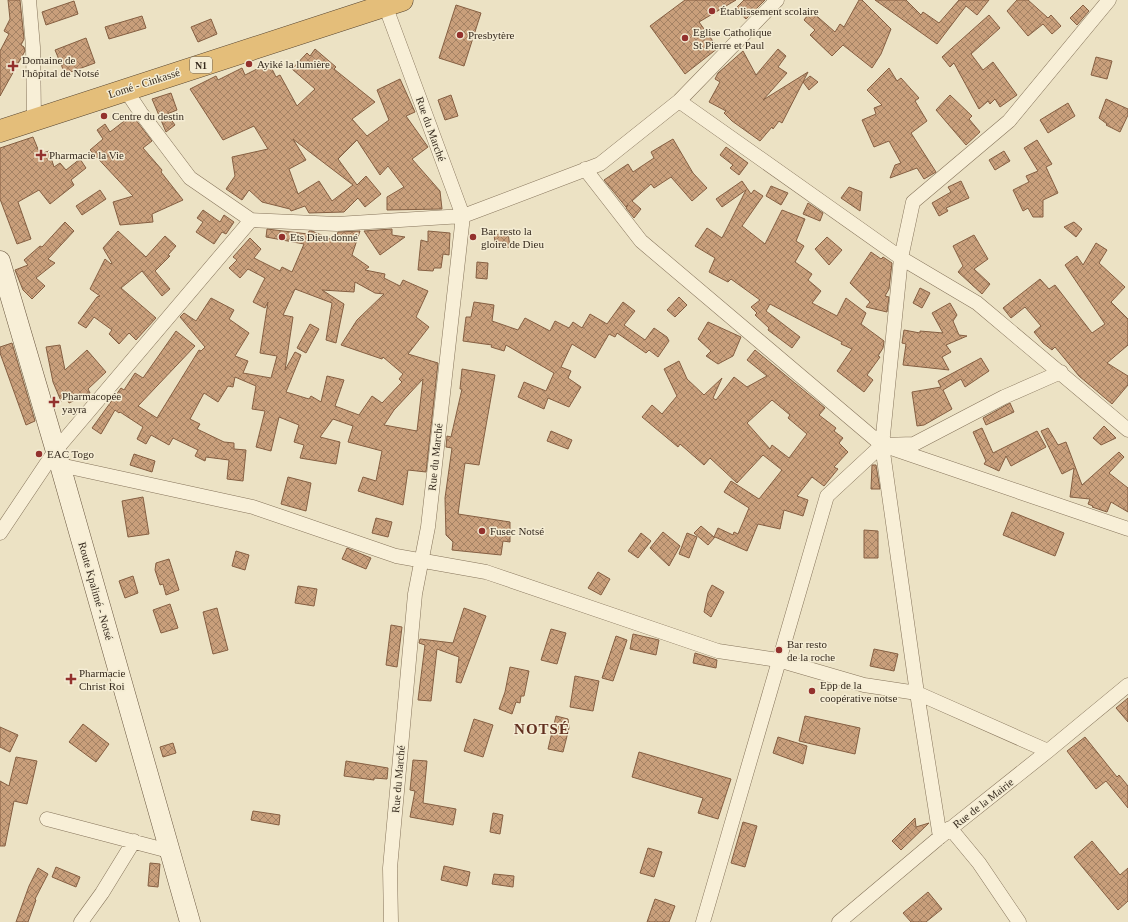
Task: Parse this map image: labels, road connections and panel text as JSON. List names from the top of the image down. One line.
{"streets":{"highway":["N1","Lomé - Cinkassé"],"main road":["Route Kpalimé - Notsé"],"street":["Rue du Marché","Rue de la Mairie"]},"crossings":[["Lomé - Cinkassé","Rue du Marché"]],"districts":["NOTSÉ"],"places":{"other":["Établissement scolaire","Presbytère","Eglise Catholique St Pierre et Paul","Ayiké la lumière","Centre du destin","Ets Dieu donné","Bar resto la gloire de Dieu","EAC Togo","Fusec Notsé","Bar resto de la roche","Epp de la coopérative notse"],"health":["Domaine de l'hôpital de Notsé","Pharmacie la Vie","Pharmacopée yayra","Pharmacie Christ Roi"]}}
